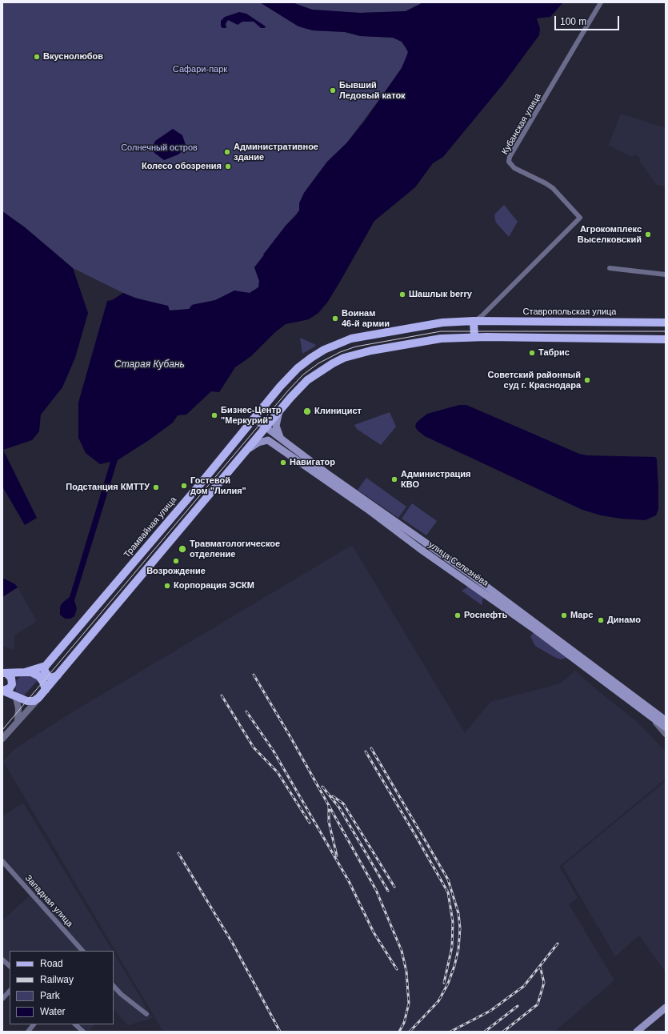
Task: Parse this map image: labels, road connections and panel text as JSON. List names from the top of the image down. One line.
{"streets":{"main road":["Ставропольская улица","Трамвайная улица","улица Селезнёва"],"street":["Кубанская улица","Западная улица"]},"crossings":[["Кубанская улица","Ставропольская улица"],["Ставропольская улица","Трамвайная улица"],["Трамвайная улица","улица Селезнёва"]],"water":["Старая Кубань"],"parks":["Сафари-парк","Солнечный остров"],"places":["Вкуснолюбов","Бывший Ледовый каток","Административное здание","Колесо обозрения","Агрокомплекс Выселковский","Шашлык berry","Воинам 46-й армии","Табрис","Советский районный суд г. Краснодара","Клиницист","Бизнес-Центр \"Меркурий\"","Навигатор","Администрация КВО","Гостевой дом \"Лилия\"","Подстанция КМТТУ","Травматологическое отделение","Возрождение","Корпорация ЭСКМ","Роснефть","Марс","Динамо"],"legend":["Road","Railway","Park","Water"],"scale_bar":"100 m"}
